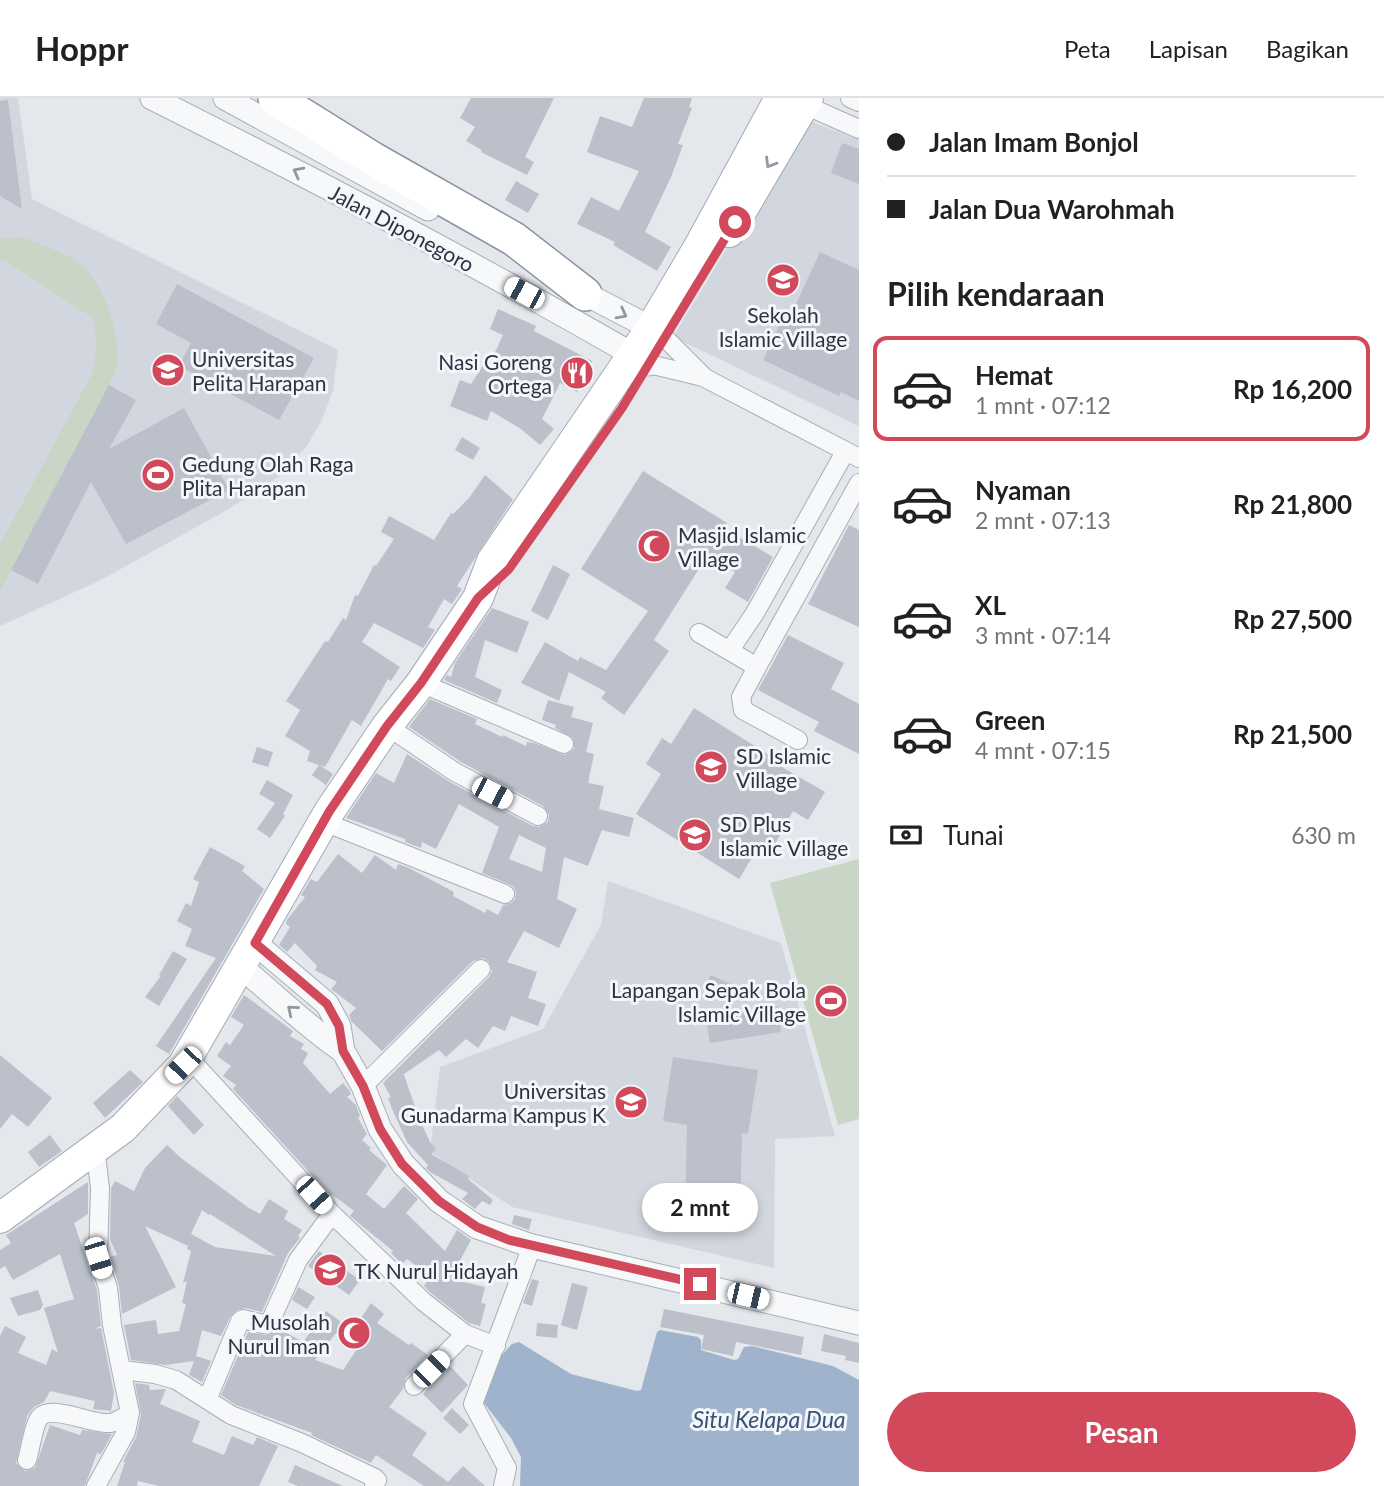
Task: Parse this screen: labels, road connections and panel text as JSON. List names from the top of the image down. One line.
{"streets":{"street":["Jalan Diponegoro"]},"water":["Situ Kelapa Dua"],"places":{"school or university":["Sekolah Islamic Village","Universitas Pelita Harapan","SD Islamic Village","SD Plus Islamic Village","Universitas Gunadarma Kampus K","TK Nurul Hidayah"],"restaurant":["Nasi Goreng Ortega"],"sports":["Gedung Olah Raga Plita Harapan","Lapangan Sepak Bola Islamic Village"],"mosque":["Masjid Islamic Village","Musolah Nurul Iman"]},"page":{"header":"Hoppr","nav":["Peta","Lapisan","Bagikan"],"banner":["Jalan Imam Bonjol","Jalan Dua Warohmah"],"heading":"Pilih kendaraan","list":[{"name":"Hemat","note":"1 mnt · 07:12","value":"Rp 16,200"},{"name":"Nyaman","note":"2 mnt · 07:13","value":"Rp 21,800"},{"name":"XL","note":"3 mnt · 07:14","value":"Rp 27,500"},{"name":"Green","note":"4 mnt · 07:15","value":"Rp 21,500"}],"pay":["Tunai","630 m"],"bubble":"2 mnt","buttons":"Pesan"}}
